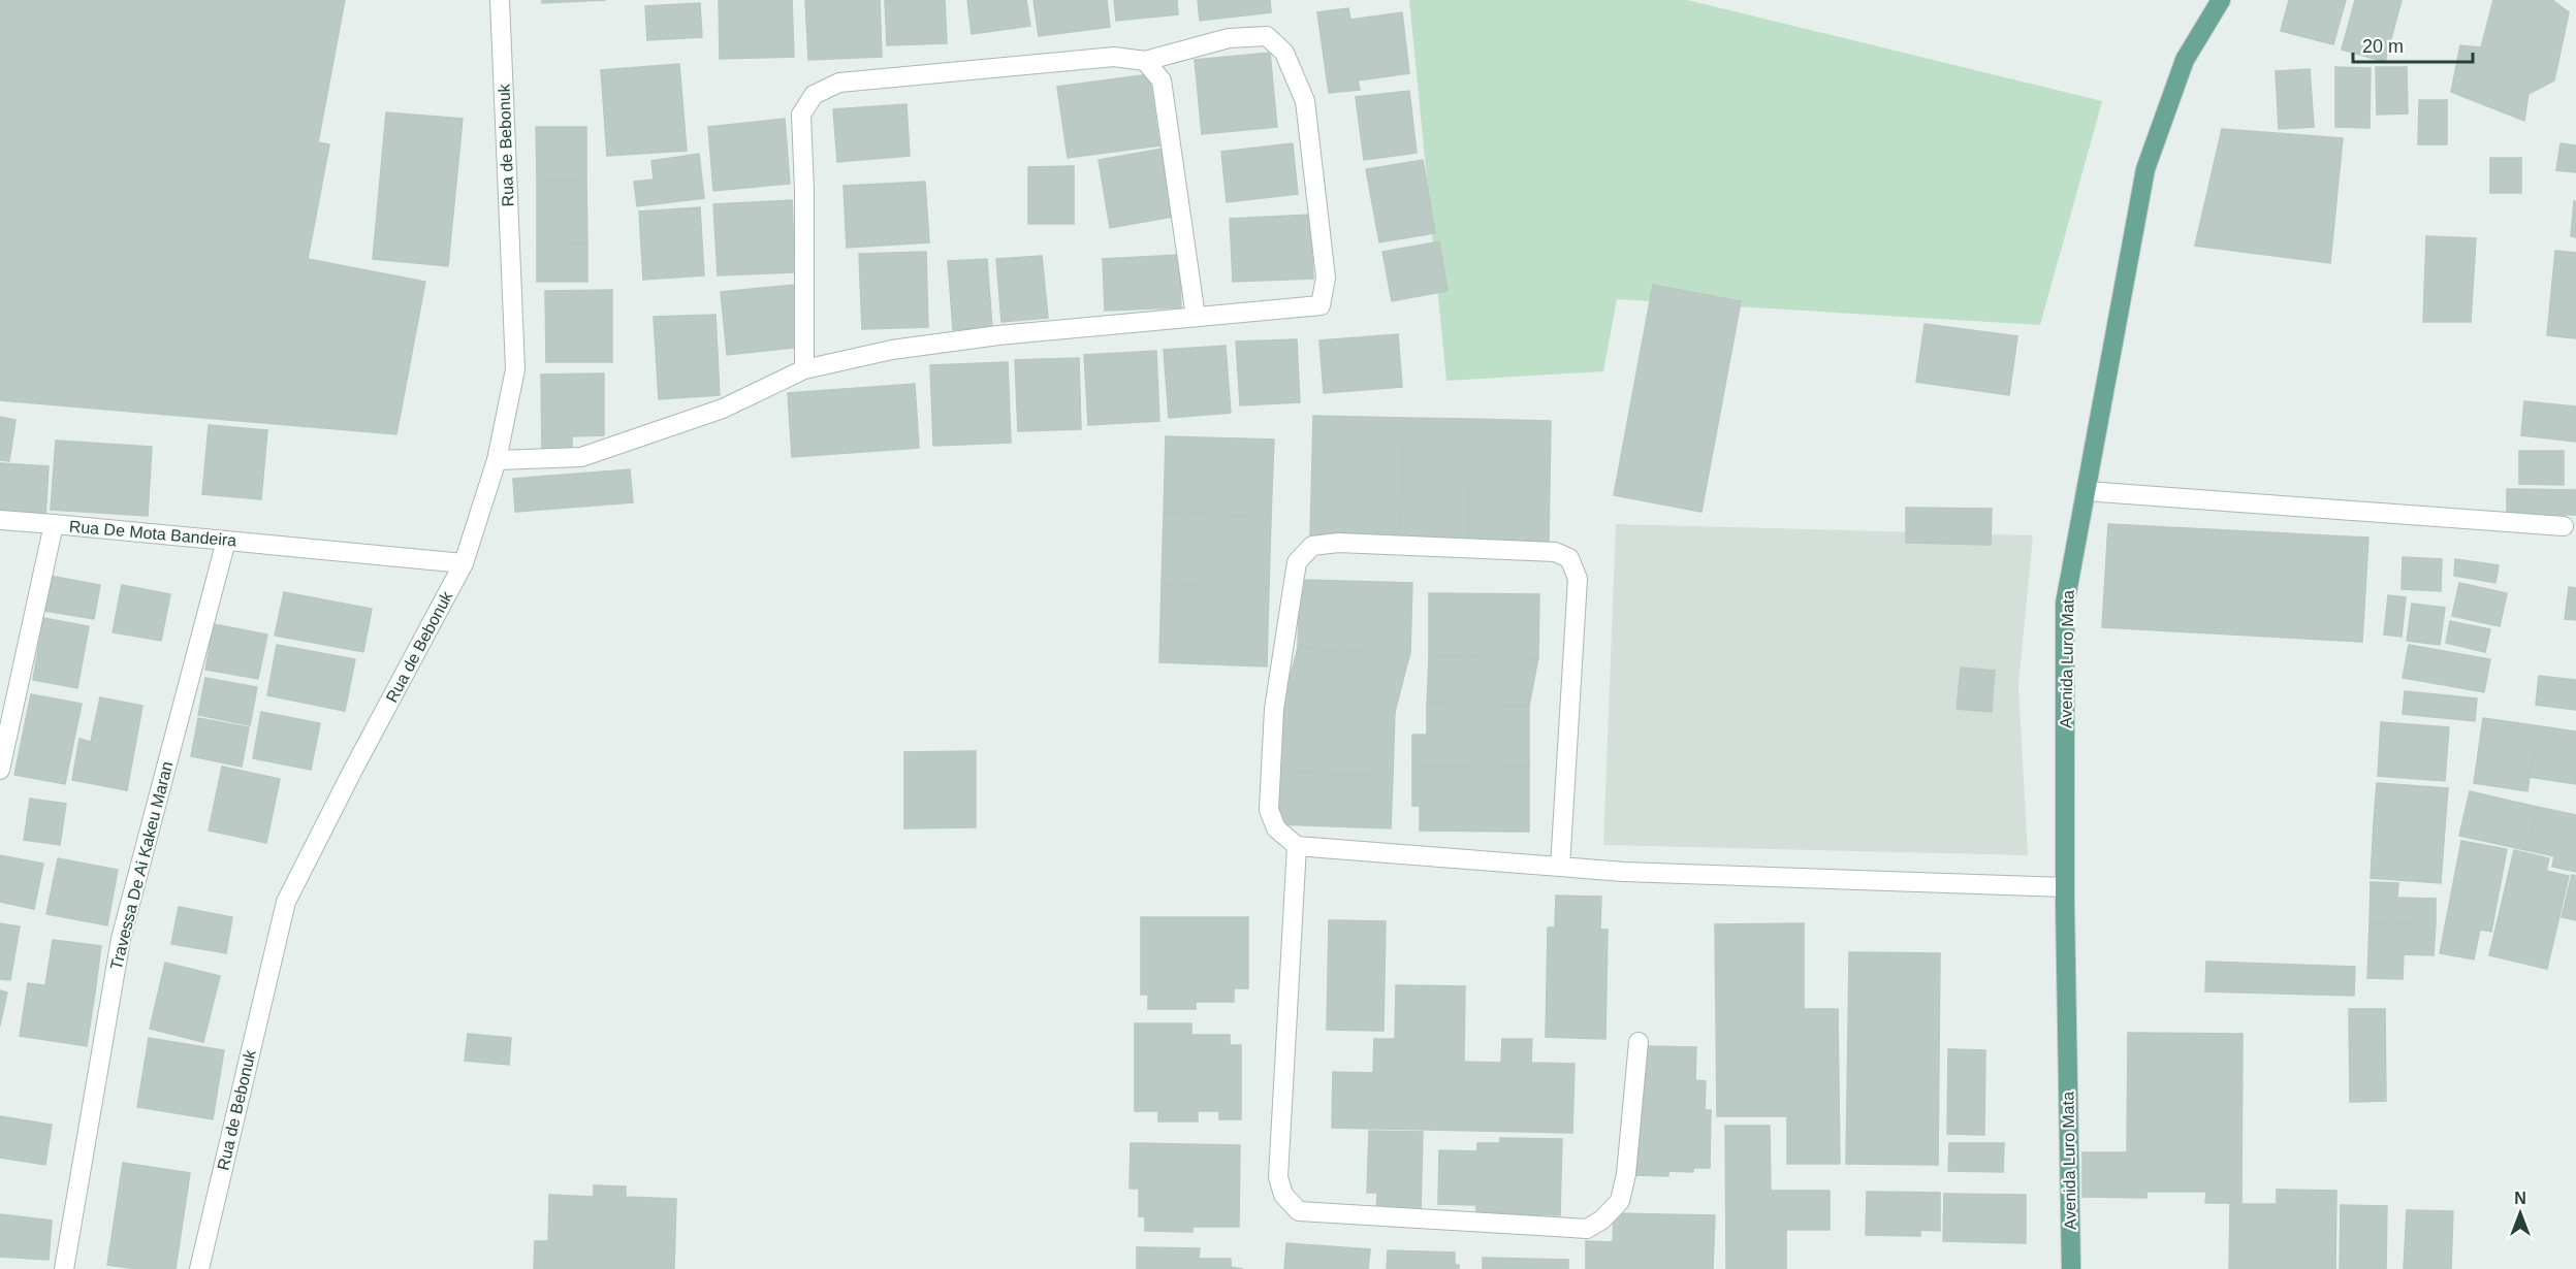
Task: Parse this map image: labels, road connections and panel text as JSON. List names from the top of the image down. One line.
{"streets":{"main road":["Avenida Luro Mata"],"street":["Rua de Bebonuk","Rua De Mota Bandeira","Travessa De Ai Kakeu Maran"]},"crossings":[["Rua de Bebonuk","Rua De Mota Bandeira"],["Rua De Mota Bandeira","Travessa De Ai Kakeu Maran"]],"scale_bar":"20 m","north":"top"}
